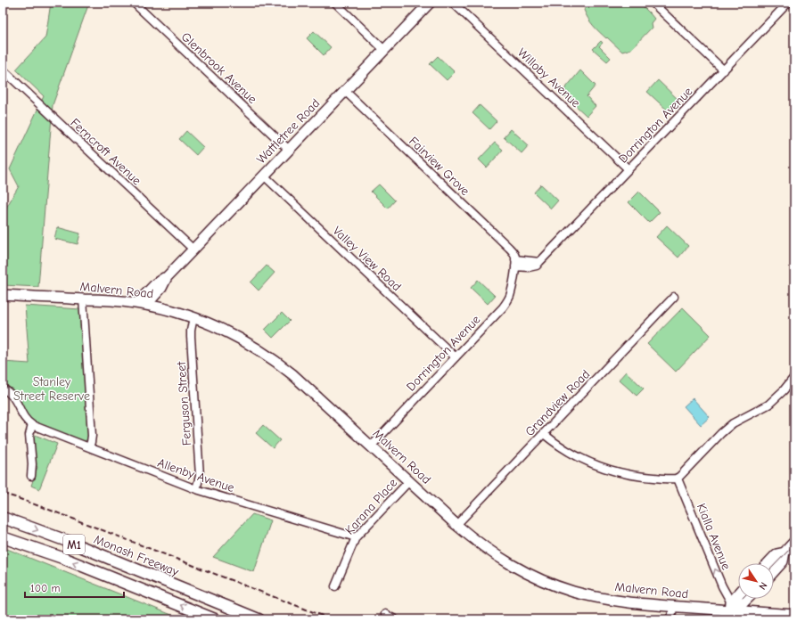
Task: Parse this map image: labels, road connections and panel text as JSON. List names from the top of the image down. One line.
{"streets":{"highway":["M1","Monash Freeway"],"main road":["Wattletree Road","Malvern Road"],"street":["Glenbrook Avenue","Willoby Avenue","Dorrington Avenue","Ferncroft Avenue","Fairview Grove","Valley View Road","Grandview Road","Ferguson Street","Allenby Avenue","Karana Place","Kialla Avenue"]},"crossings":[["Glenbrook Avenue","Wattletree Road"],["Willoby Avenue","Dorrington Avenue"],["Dorrington Avenue","Fairview Grove"],["Dorrington Avenue","Valley View Road"],["Dorrington Avenue","Malvern Road"],["Wattletree Road","Ferncroft Avenue"],["Wattletree Road","Fairview Grove"],["Wattletree Road","Valley View Road"],["Wattletree Road","Malvern Road"],["Malvern Road","Grandview Road"],["Malvern Road","Ferguson Street"],["Malvern Road","Karana Place"],["Malvern Road","Kialla Avenue"],["Ferguson Street","Allenby Avenue"],["Allenby Avenue","Karana Place"]],"one_way":["Kialla Avenue"],"parks":["Stanley Street Reserve"],"scale_bar":"100 m","north":"bottom right"}
